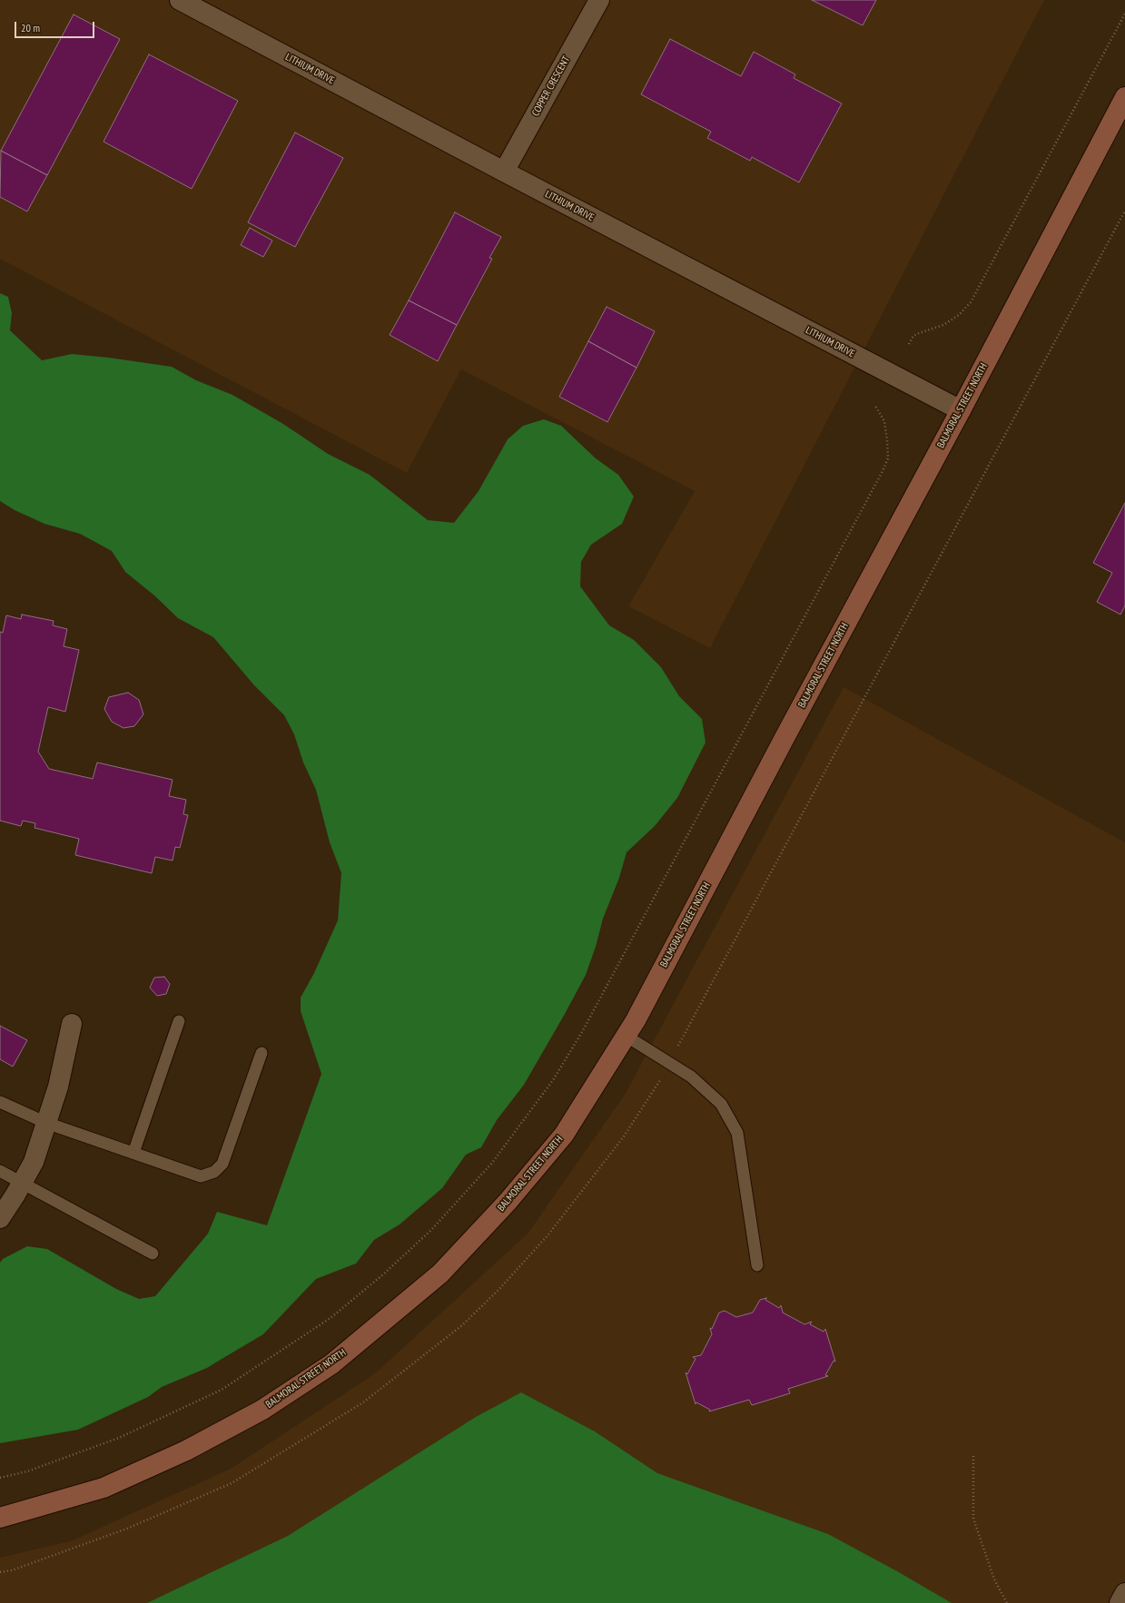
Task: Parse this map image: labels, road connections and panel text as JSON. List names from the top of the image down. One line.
{"streets":{"main road":["BALMORAL STREET NORTH"],"street":["LITHIUM DRIVE","COPPER CRESCENT"]},"crossings":[["LITHIUM DRIVE","COPPER CRESCENT"],["LITHIUM DRIVE","BALMORAL STREET NORTH"]],"scale_bar":"20 m"}
